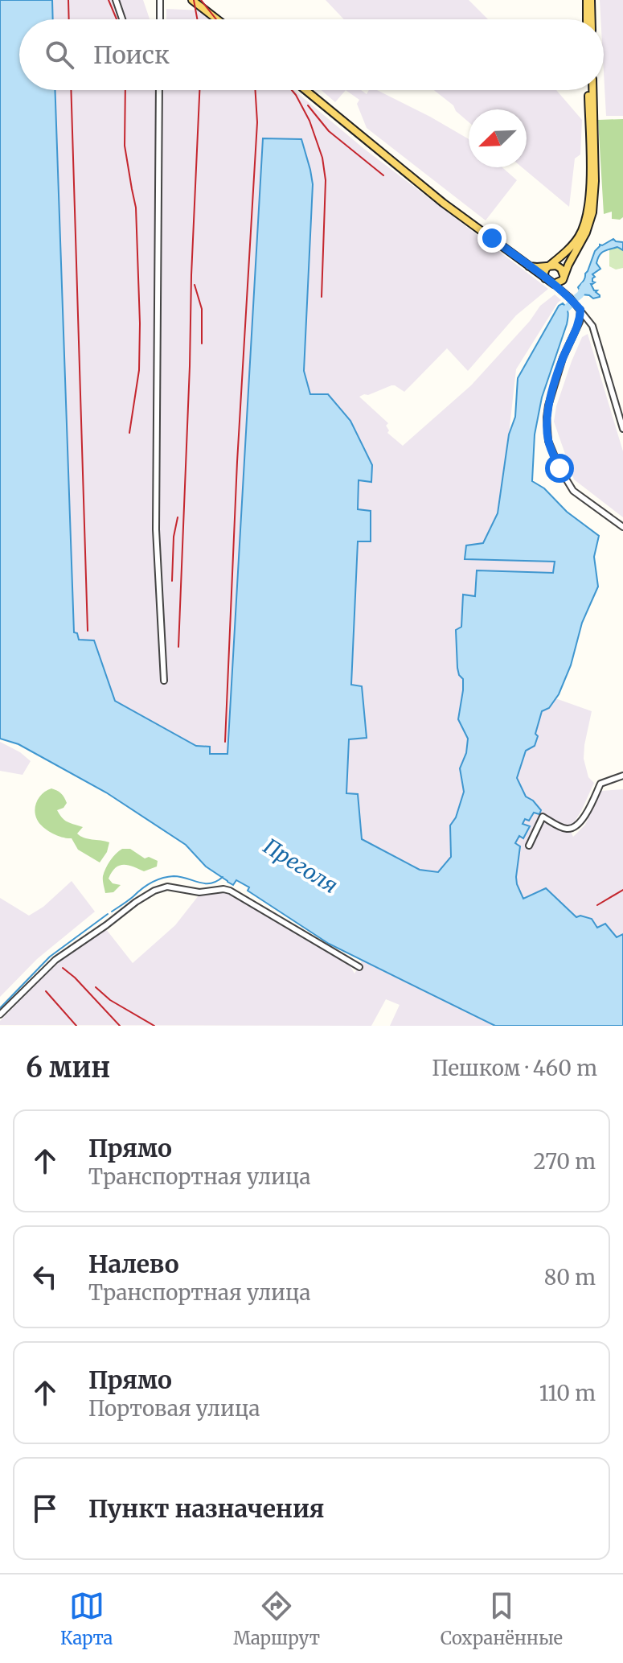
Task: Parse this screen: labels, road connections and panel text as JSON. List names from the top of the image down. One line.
{"water":["Преголя"],"north":"bottom left","page":{"search":"Поиск","heading":["6 мин","Пешком · 460 m"],"list":[["Прямо","Транспортная улица","270 m"],["Налево","Транспортная улица","80 m"],["Прямо","Портовая улица","110 m"],"Пункт назначения"],"nav":["Карта","Маршрут","Сохранённые"]}}
